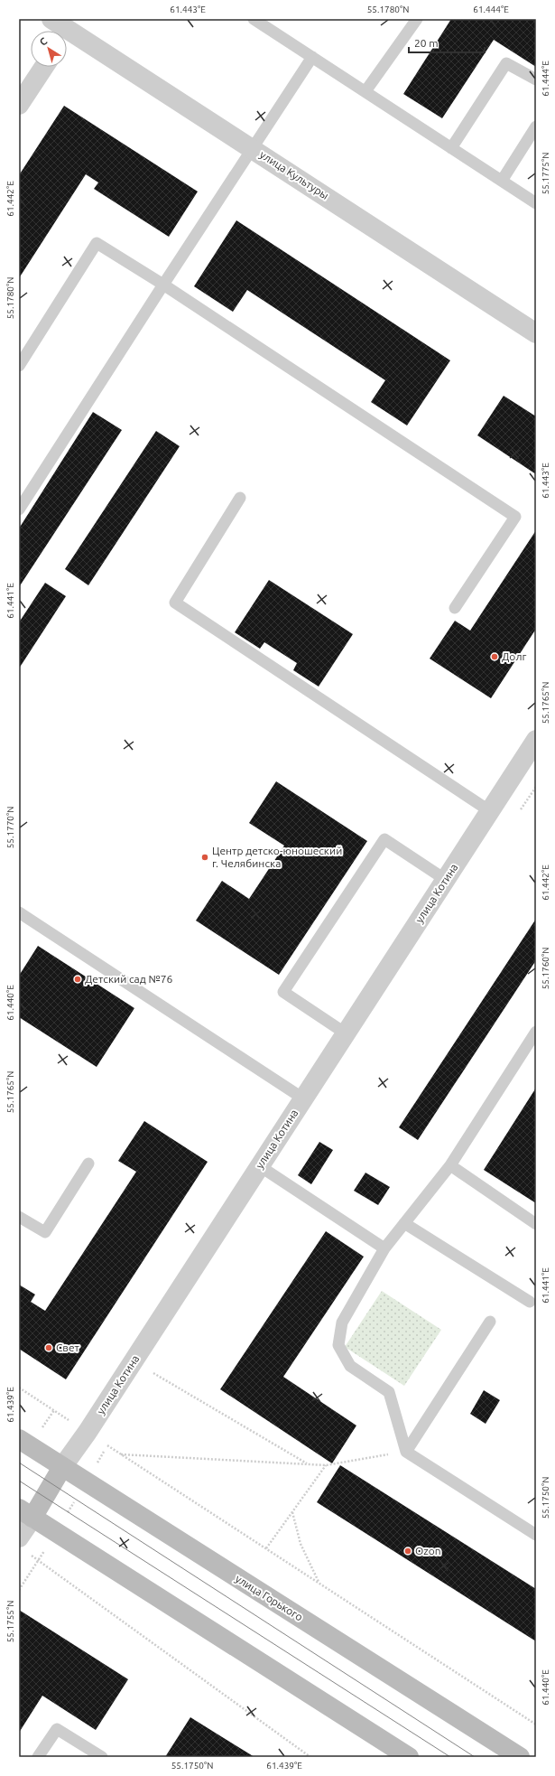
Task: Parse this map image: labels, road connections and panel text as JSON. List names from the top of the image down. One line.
{"streets":{"main road":["улица Котина","улица Горького"],"street":["улица Культуры"]},"crossings":[["улица Котина","улица Горького"]],"places":["Долг","Центр детско-юношеский г. Челябинска","Детский сад №76","Свет","Ozon"],"scale_bar":"20 m","north":"top left","coordinates":["61.443°E","55.1780°N","61.444°E","55.1775°N","61.442°E","61.441°E","55.1765°N","55.1770°N","55.1760°N","61.440°E","61.439°E","55.1750°N","55.1755°N"]}
